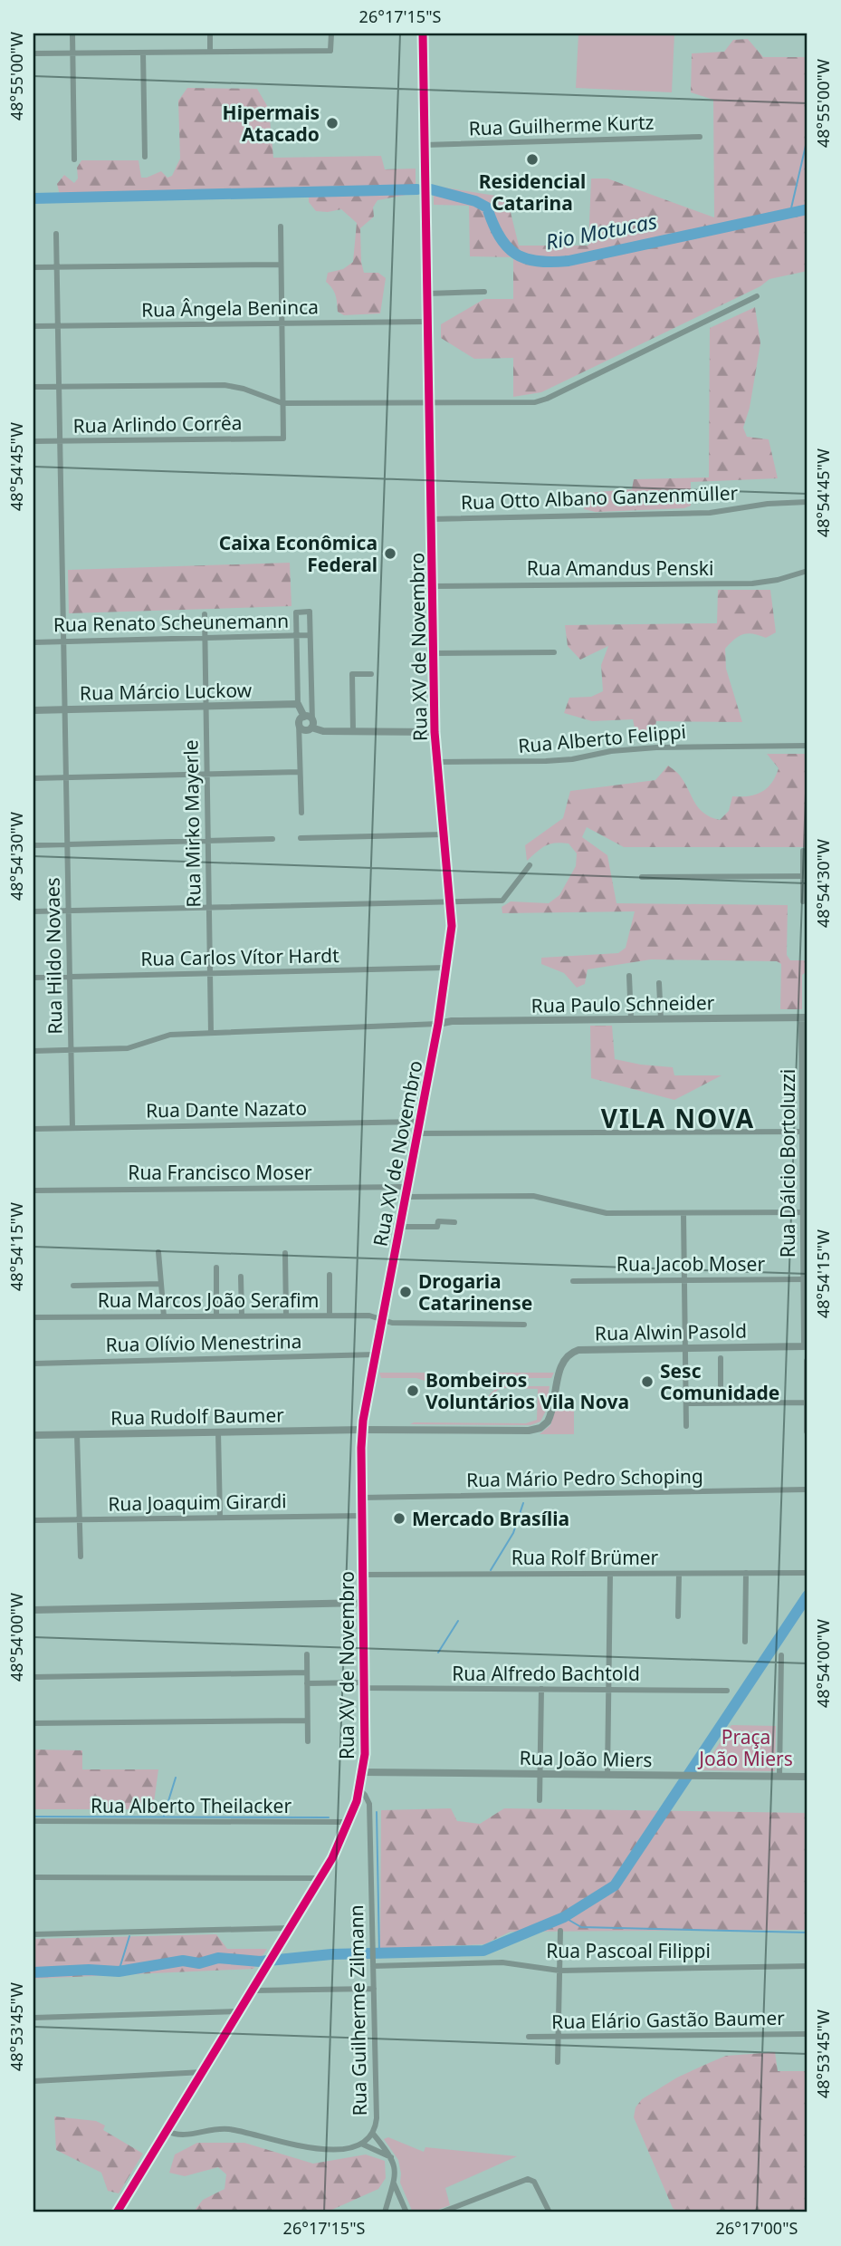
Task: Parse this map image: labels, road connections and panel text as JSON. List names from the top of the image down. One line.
{"streets":{"main road":["Rua XV de Novembro"],"street":["Rua Guilherme Kurtz","Rua Ângela Beninca","Rua Arlindo Corrêa","Rua Otto Albano Ganzenmüller","Rua Amandus Penski","Rua Renato Scheunemann","Rua Márcio Luckow","Rua Alberto Felippi","Rua Mirko Mayerle","Rua Hildo Novaes","Rua Carlos Vítor Hardt","Rua Paulo Schneider","Rua Dante Nazato","Rua Dálcio Bortoluzzi","Rua Francisco Moser","Rua Jacob Moser","Rua Marcos João Serafim","Rua Alwin Pasold","Rua Olívio Menestrina","Rua Rudolf Baumer","Rua Mário Pedro Schoping","Rua Joaquim Girardi","Rua Rolf Brümer","Rua Alfredo Bachtold","Rua João Miers","Rua Alberto Theilacker","Rua Pascoal Filippi","Rua Guilherme Zilmann","Rua Elário Gastão Baumer"]},"crossings":[["Rua Guilherme Kurtz","Rua XV de Novembro"],["Rua Ângela Beninca","Rua XV de Novembro"],["Rua Ângela Beninca","Rua Hildo Novaes"],["Rua Arlindo Corrêa","Rua Hildo Novaes"],["Rua Otto Albano Ganzenmüller","Rua XV de Novembro"],["Rua Amandus Penski","Rua XV de Novembro"],["Rua Renato Scheunemann","Rua Mirko Mayerle"],["Rua Renato Scheunemann","Rua Hildo Novaes"],["Rua XV de Novembro","Rua Alberto Felippi"],["Rua XV de Novembro","Rua Carlos Vítor Hardt"],["Rua XV de Novembro","Rua Paulo Schneider"],["Rua XV de Novembro","Rua Dante Nazato"],["Rua XV de Novembro","Rua Francisco Moser"],["Rua XV de Novembro","Rua Marcos João Serafim"],["Rua XV de Novembro","Rua Olívio Menestrina"],["Rua XV de Novembro","Rua Rudolf Baumer"],["Rua XV de Novembro","Rua Mário Pedro Schoping"],["Rua XV de Novembro","Rua Joaquim Girardi"],["Rua XV de Novembro","Rua Rolf Brümer"],["Rua XV de Novembro","Rua Alfredo Bachtold"],["Rua XV de Novembro","Rua João Miers"],["Rua XV de Novembro","Rua Alberto Theilacker"],["Rua XV de Novembro","Rua Guilherme Zilmann"],["Rua Márcio Luckow","Rua Mirko Mayerle"],["Rua Márcio Luckow","Rua Hildo Novaes"],["Rua Mirko Mayerle","Rua Carlos Vítor Hardt"],["Rua Hildo Novaes","Rua Carlos Vítor Hardt"],["Rua Hildo Novaes","Rua Dante Nazato"],["Rua Paulo Schneider","Rua Dálcio Bortoluzzi"],["Rua Dálcio Bortoluzzi","Rua Francisco Moser"],["Rua Dálcio Bortoluzzi","Rua Jacob Moser"],["Rua Dálcio Bortoluzzi","Rua Alwin Pasold"],["Rua Alwin Pasold","Rua Rudolf Baumer"],["Rua Pascoal Filippi","Rua Guilherme Zilmann"]],"districts":["VILA NOVA"],"water":["Rio Motucas"],"parks":["Praça João Miers"],"places":["Hipermais Atacado","Residencial Catarina","Caixa Econômica Federal","Drogaria Catarinense","Sesc Comunidade","Bombeiros Voluntários Vila Nova","Mercado Brasília"],"coordinates":["26°17'15\"S","48°55'00\"W","48°54'45\"W","48°54'30\"W","48°54'15\"W","48°54'00\"W","48°53'45\"W","26°17'00\"S"]}
